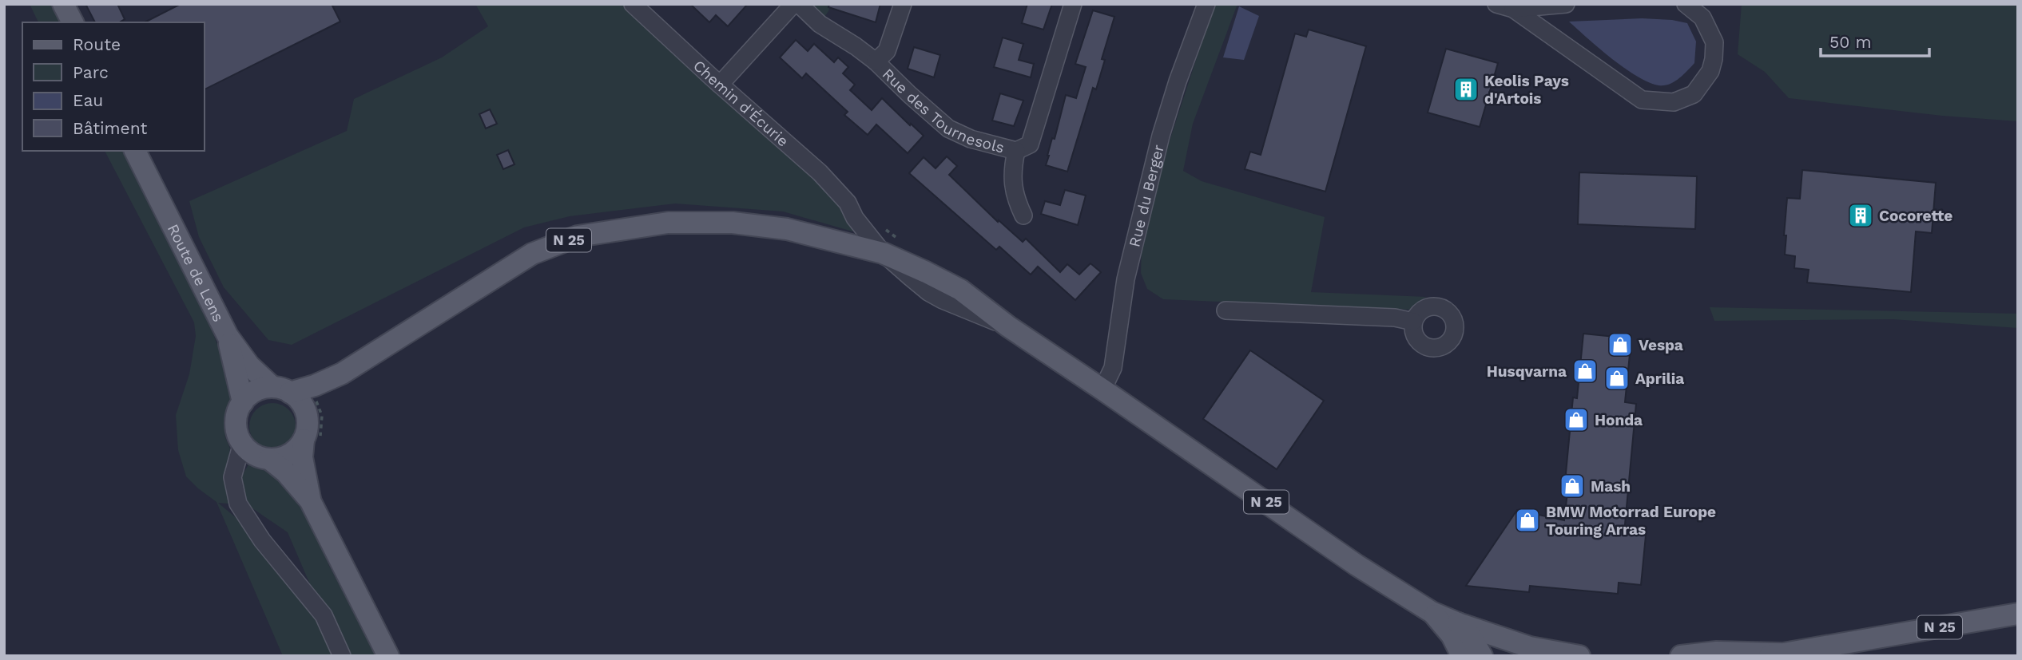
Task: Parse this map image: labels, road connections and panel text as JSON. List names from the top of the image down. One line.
{"streets":{"main road":["N 25","Route de Lens"],"street":["Chemin d'Écurie","Rue des Tournesols","Rue du Berger"]},"crossings":[["Chemin d'Écurie","N 25"],["Rue du Berger","N 25"],["N 25","Route de Lens"]],"places":{"building":["Keolis Pays d'Artois","Cocorette"],"shop":["Vespa","Husqvarna","Aprilia","Honda","Mash","BMW Motorrad Europe Touring Arras"]},"legend":["Route","Parc","Eau","Bâtiment"],"scale_bar":"50 m"}
